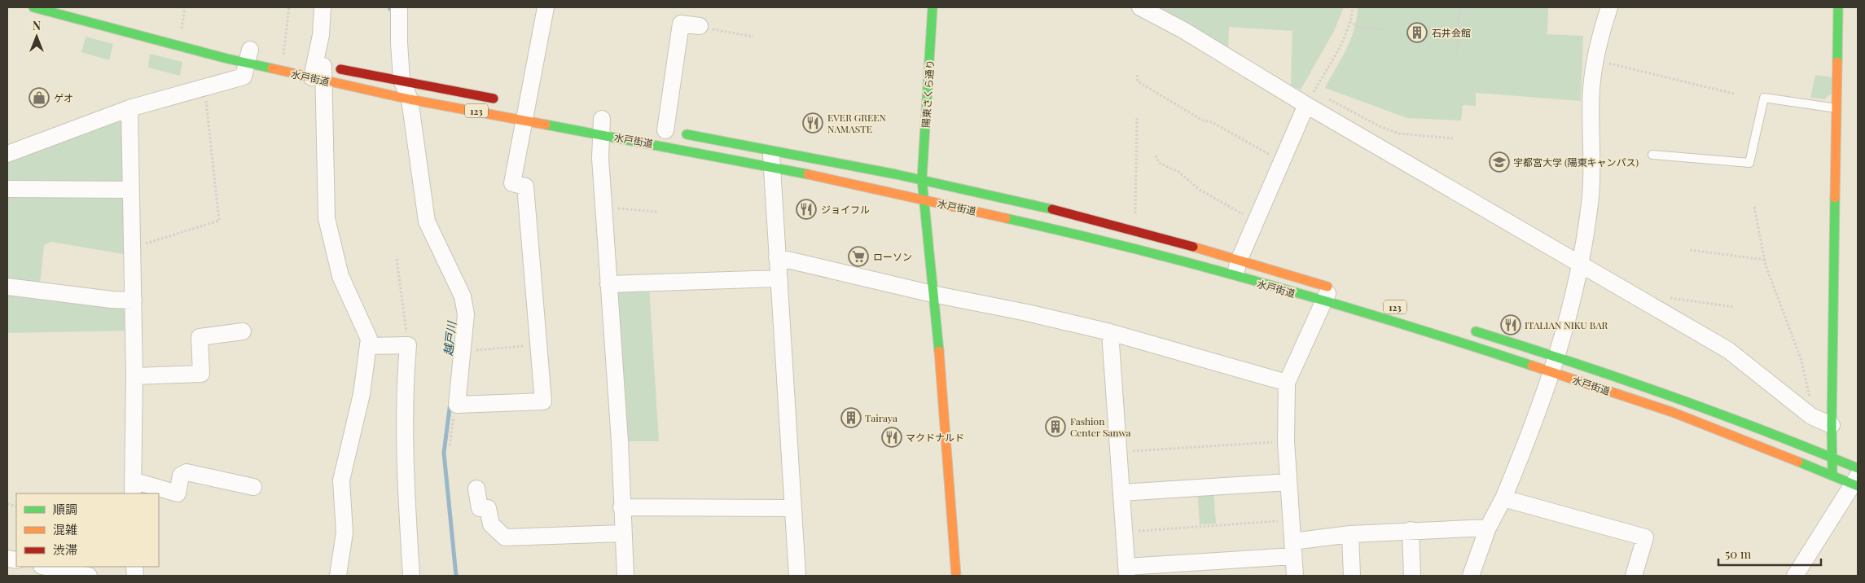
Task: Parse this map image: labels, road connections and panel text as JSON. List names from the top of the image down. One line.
{"streets":{"main road":["水戸街道","陽東さくら通り","123"]},"crossings":[["水戸街道","陽東さくら通り"]],"water":["越戸川"],"places":{"building":["石井会館","Tairaya","Fashion Center Sanwa"],"shop":["ゲオ"],"restaurant":["EVER GREEN NAMASTE","ジョイフル","ITALIAN NIKU BAR","マクドナルド"],"school or university":["宇都宮大学 (陽東キャンパス)"],"supermarket":["ローソン"]},"legend":["順調","混雑","渋滞"],"scale_bar":"50 m","north":"top"}
